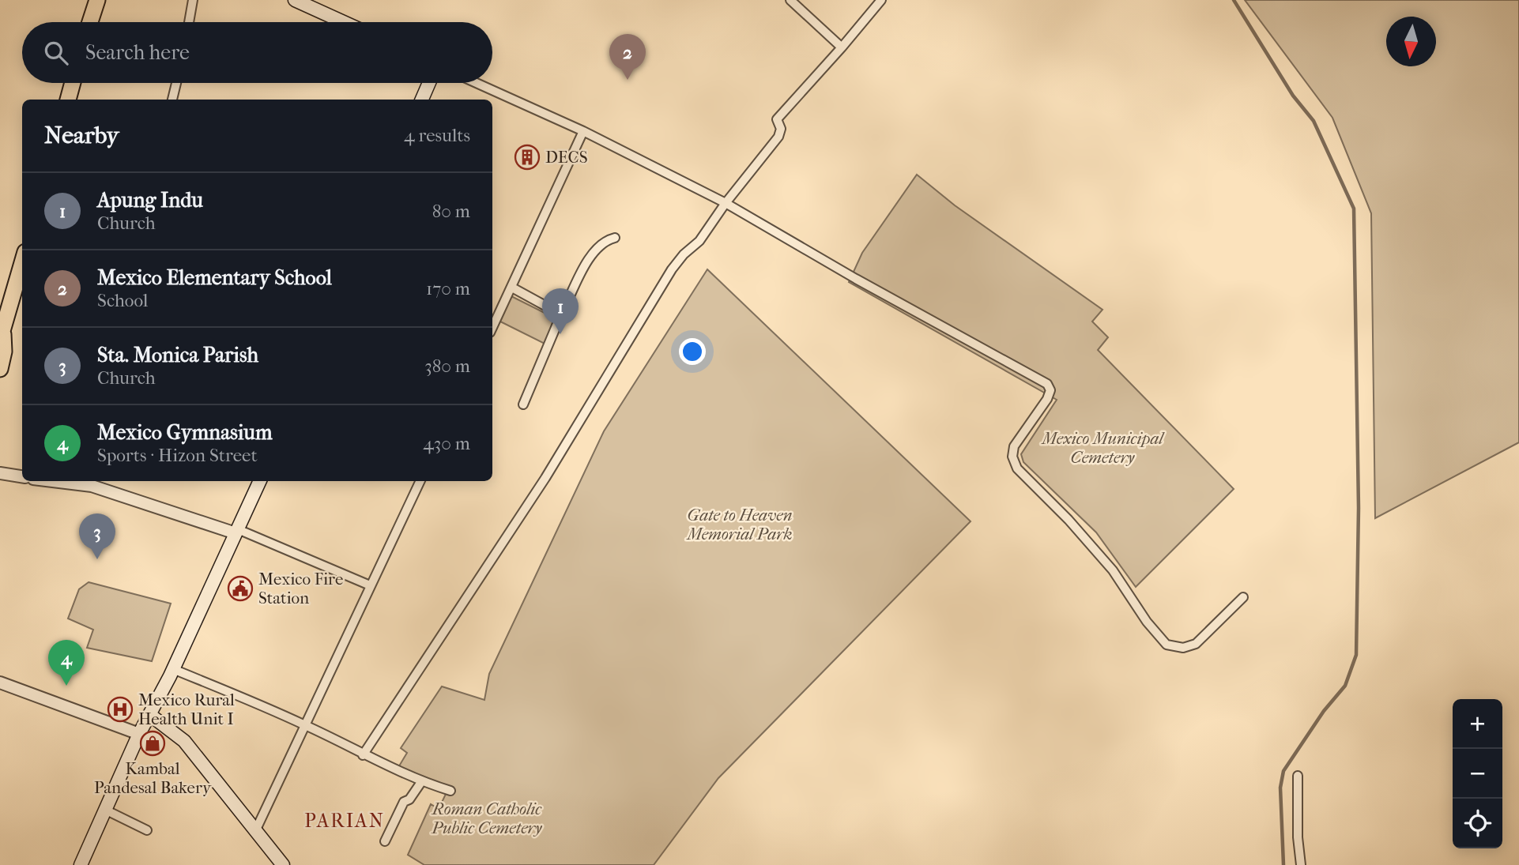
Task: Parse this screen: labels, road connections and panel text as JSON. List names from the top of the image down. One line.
{"districts":["PARIAN"],"parks":["Mexico Municipal Cemetery","Gate to Heaven Memorial Park","Roman Catholic Public Cemetery"],"places":{"building":["DECS"],"public building":["Mexico Fire Station"],"hospital":["Mexico Rural Health Unit I"],"shop":["Kambal Pandesal Bakery"]},"north":"bottom","page":{"search":"Search here","pins":["2","1","3","4"],"heading":["Nearby","4 results"],"list":[{"mark":"1","name":"Apung Indu","note":"Church","value":"80 m"},{"mark":"2","name":"Mexico Elementary School","note":"School","value":"170 m"},{"mark":"3","name":"Sta. Monica Parish","note":"Church","value":"380 m"},{"mark":"4","name":"Mexico Gymnasium","note":"Sports · Hizon Street","value":"430 m"}],"map_buttons":["+","−"]}}
